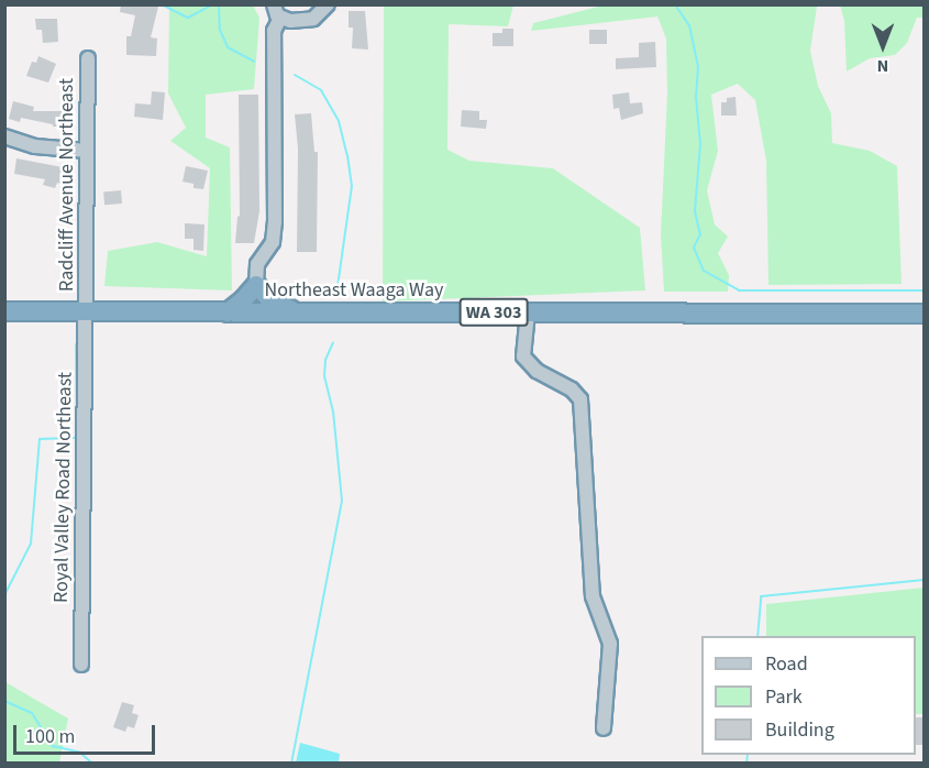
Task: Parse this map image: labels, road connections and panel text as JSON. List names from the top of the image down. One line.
{"streets":{"highway":["Northeast Waaga Way","WA 303"],"street":["Radcliff Avenue Northeast","Royal Valley Road Northeast"]},"crossings":[["Radcliff Avenue Northeast","Northeast Waaga Way"],["Radcliff Avenue Northeast","Royal Valley Road Northeast"],["Northeast Waaga Way","WA 303"],["Northeast Waaga Way","Royal Valley Road Northeast"]],"legend":["Road","Park","Building"],"scale_bar":"100 m","north":"bottom"}
